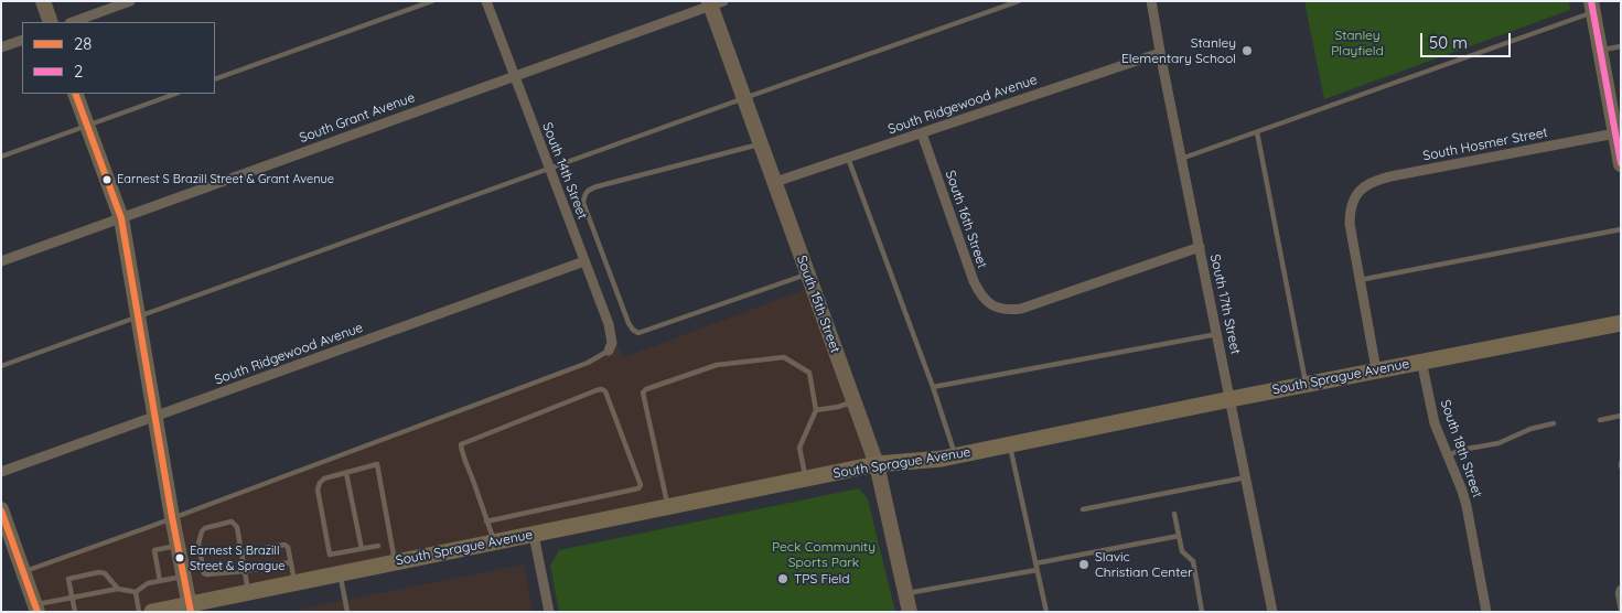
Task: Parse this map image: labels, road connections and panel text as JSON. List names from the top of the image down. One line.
{"streets":{"main road":["South Sprague Avenue"],"street":["South Ridgewood Avenue","South Grant Avenue","South Hosmer Street","South 14th Street","South 16th Street","South 15th Street","South 17th Street","South 18th Street"]},"crossings":[["South Ridgewood Avenue","South 14th Street"],["South Ridgewood Avenue","South 16th Street"],["South Ridgewood Avenue","South 15th Street"],["South Ridgewood Avenue","South 17th Street"],["South Grant Avenue","South 14th Street"],["South Grant Avenue","South 15th Street"],["South 16th Street","South 17th Street"],["South 15th Street","South Sprague Avenue"],["South 17th Street","South Sprague Avenue"],["South Sprague Avenue","South 18th Street"]],"parks":["Stanley Playfield","Peck Community Sports Park"],"places":["Stanley Elementary School","Earnest S Brazill Street & Grant Avenue","Earnest S Brazill Street & Sprague","Slavic Christian Center","TPS Field"],"lines":["transit line 2","transit line 28"],"legend":["28","2"],"scale_bar":"50 m"}
